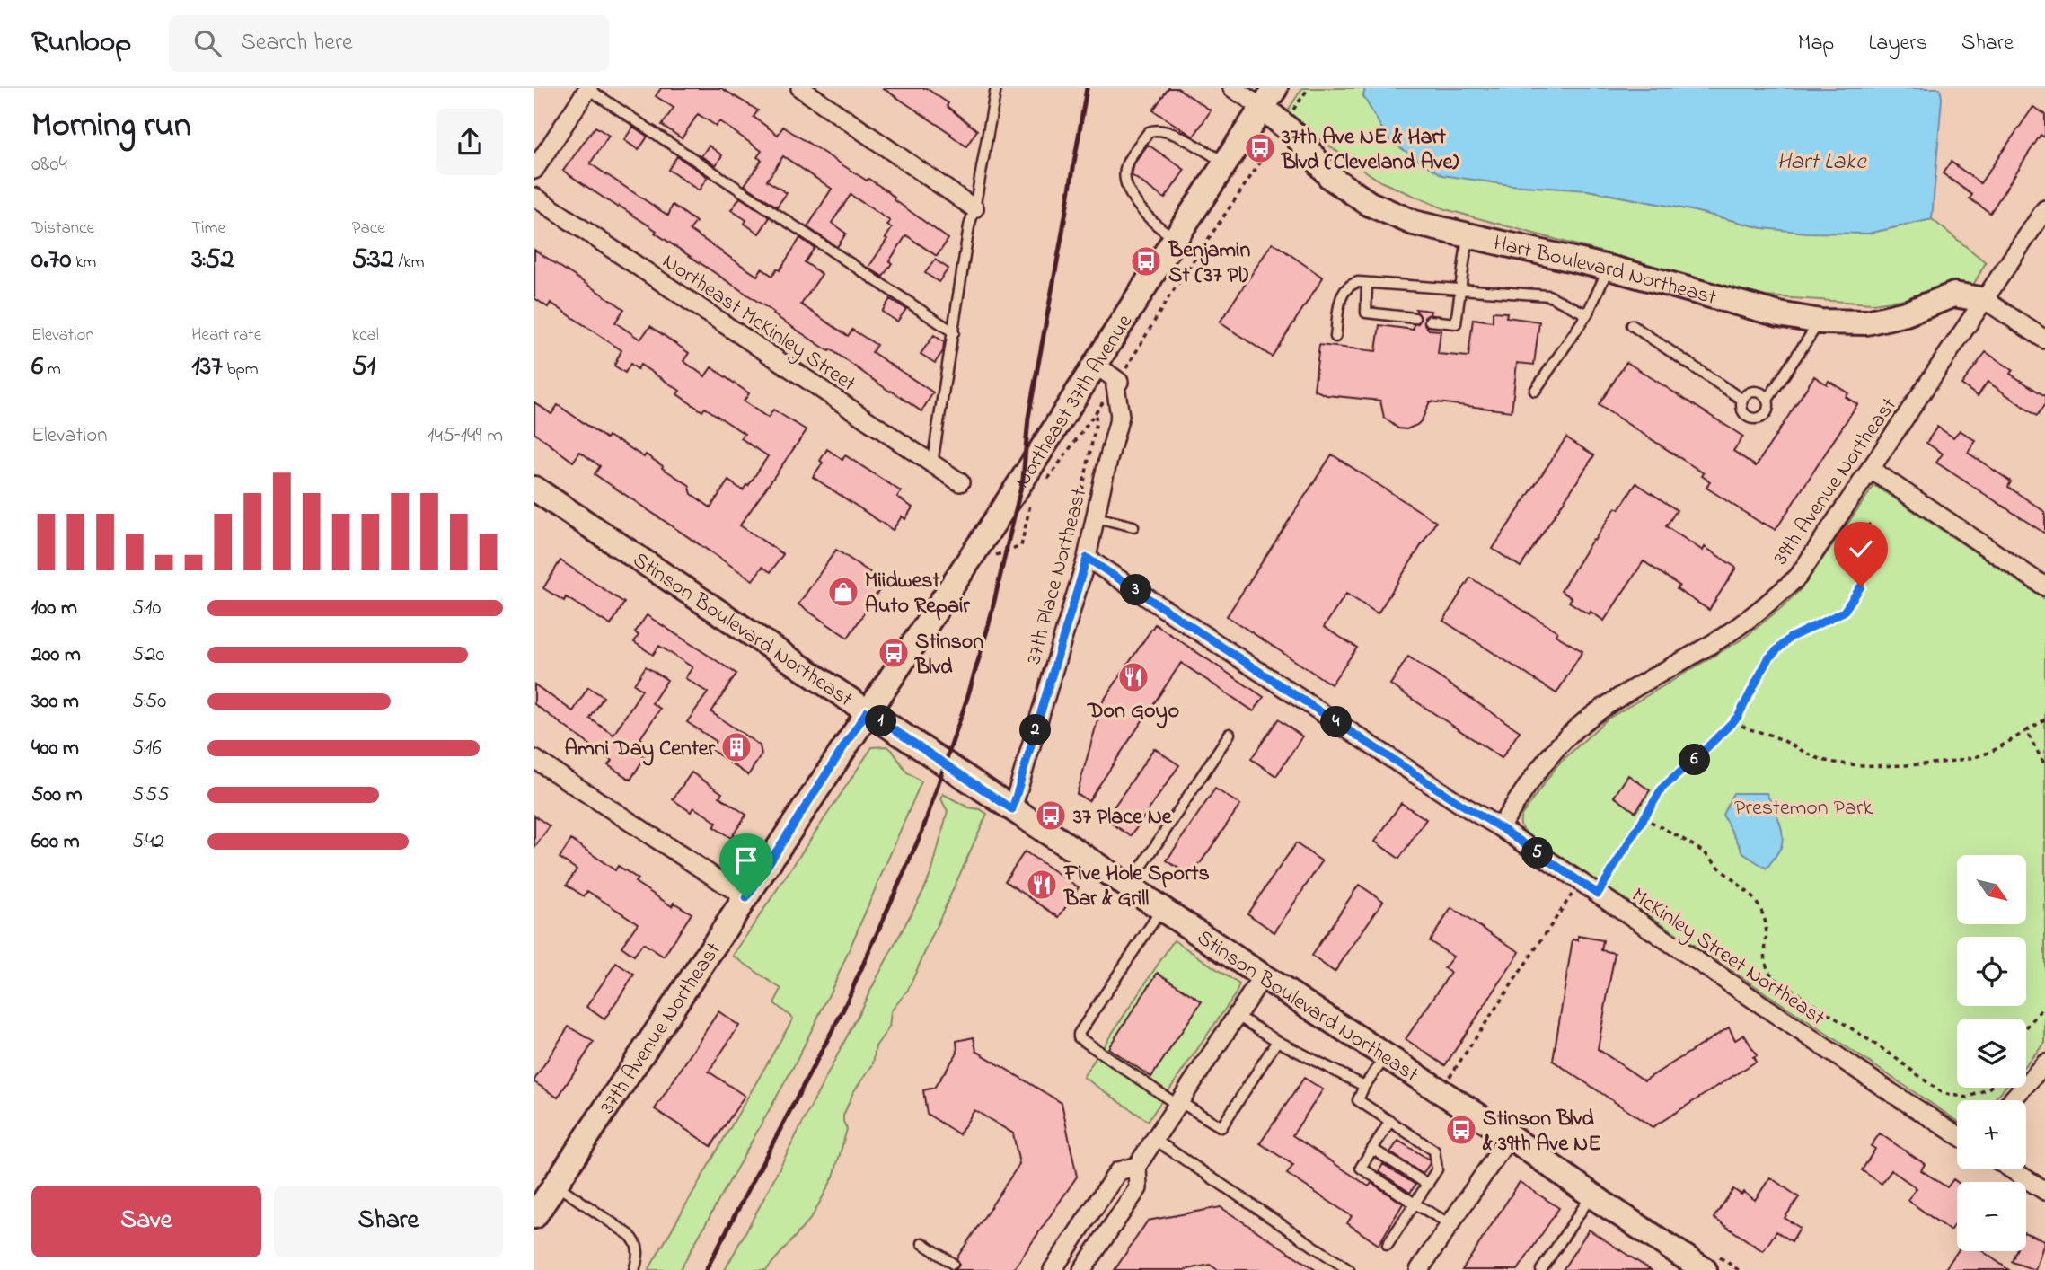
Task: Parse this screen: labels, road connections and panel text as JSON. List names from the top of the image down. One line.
{"streets":{"street":["Hart Boulevard Northeast","Northeast McKinley Street","Northeast 37th Avenue","39th Avenue Northeast","37th Place Northeast","Stinson Boulevard Northeast","McKinley Street Northeast","37th Avenue Northeast"]},"crossings":[["Hart Boulevard Northeast","Northeast 37th Avenue"],["Hart Boulevard Northeast","39th Avenue Northeast"],["Northeast 37th Avenue","37th Place Northeast"],["Northeast 37th Avenue","Stinson Boulevard Northeast"],["Northeast 37th Avenue","37th Avenue Northeast"],["39th Avenue Northeast","McKinley Street Northeast"],["37th Place Northeast","Stinson Boulevard Northeast"],["37th Place Northeast","McKinley Street Northeast"],["Stinson Boulevard Northeast","37th Avenue Northeast"]],"water":["Hart Lake"],"parks":["Prestemon Park"],"places":{"bus stop":["37th Ave NE & Hart Blvd (Cleveland Ave)","Benjamin St (37 Pl)","Stinson Blvd","37 Place Ne","Stinson Blvd & 39th Ave NE"],"shop":["Miidwest Auto Repair"],"restaurant":["Don Goyo","Five Hole Sports Bar & Grill"],"building":["Amni Day Center"]},"north":"bottom right","page":{"header":"Runloop","search":"Search here","nav":["Map","Layers","Share"],"heading":["Morning run","08:04"],"stats":[["Distance","0.70 km"],["Time","3:52"],["Pace","5:32 /km"],["Elevation","6 m"],["Heart rate","137 bpm"],["kcal","51"]],"chart":["Elevation","145–149 m"],"pins":["3","1","4","2","6","5"],"list":[{"name":"100 m","note":"5:10"},{"name":"200 m","note":"5:20"},{"name":"300 m","note":"5:50"},{"name":"400 m","note":"5:16"},{"name":"500 m","note":"5:55"},{"name":"600 m","note":"5:42"}],"map_buttons":["+","−"],"buttons":["Save","Share"]}}
